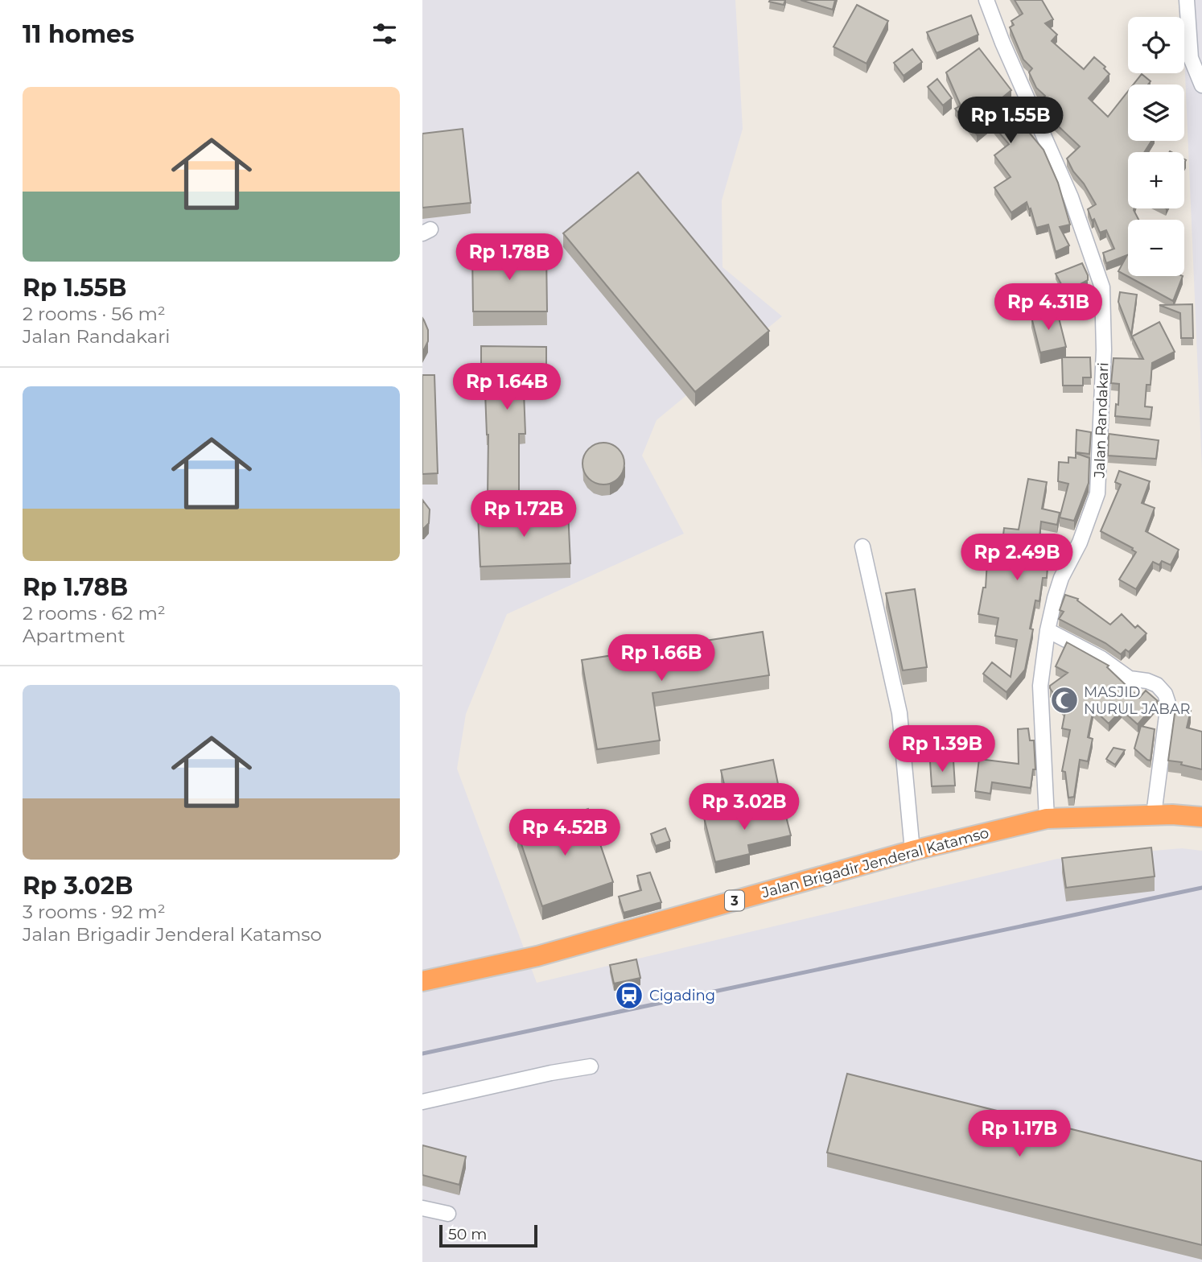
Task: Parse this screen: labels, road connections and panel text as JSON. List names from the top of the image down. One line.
{"streets":{"highway":["Jalan Brigadir Jenderal Katamso","3"],"street":["Jalan Randakari"]},"crossings":[["Jalan Randakari","Jalan Brigadir Jenderal Katamso"]],"places":{"mosque":["MASJID NURUL JABAR"],"station":["Cigading"]},"scale_bar":"50 m","page":{"heading":"11 homes","map_buttons":["+","−"],"list":[{"name":"Rp 1.55B","note":"2 rooms · 56 m² · Jalan Randakari"},{"name":"Rp 1.78B","note":"2 rooms · 62 m² · Apartment"},{"name":"Rp 3.02B","note":"3 rooms · 92 m² · Jalan Brigadir Jenderal Katamso"}],"price":["Rp 1.55B","Rp 1.78B","Rp 4.31B","Rp 1.64B","Rp 1.72B","Rp 2.49B","Rp 1.66B","Rp 1.39B","Rp 3.02B","Rp 4.52B","Rp 1.17B"],"scale":"50 m"}}
